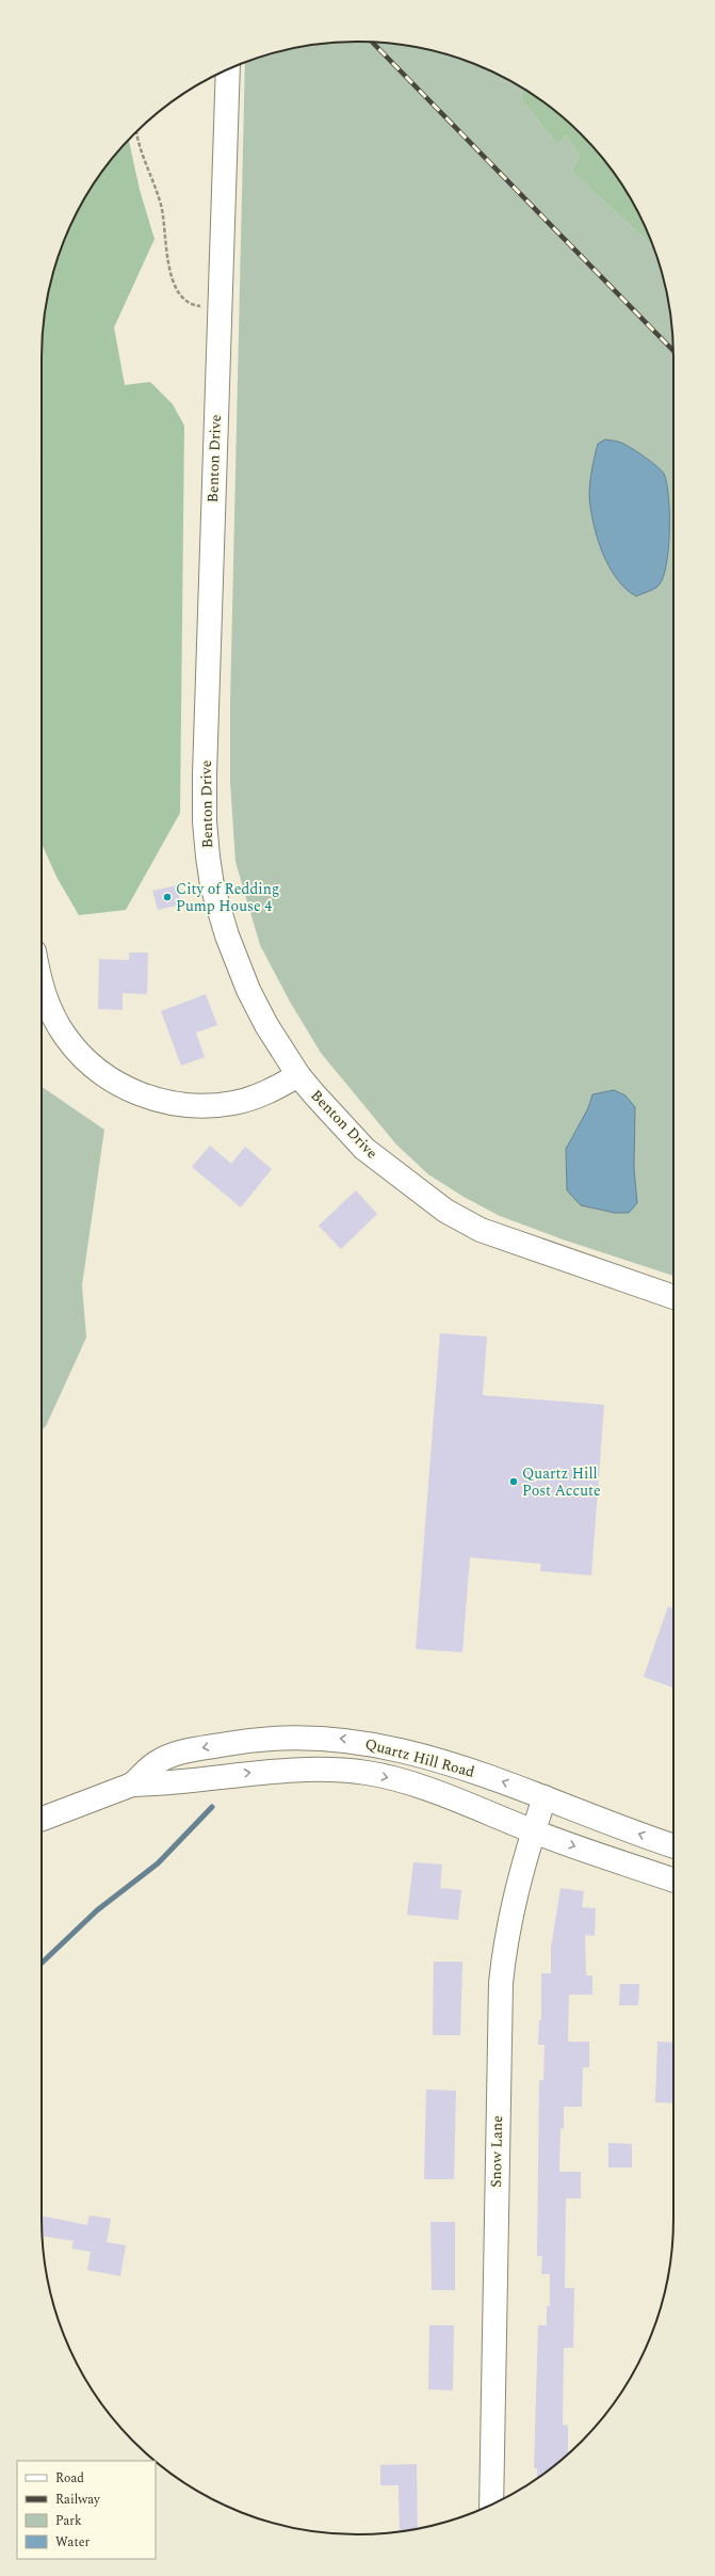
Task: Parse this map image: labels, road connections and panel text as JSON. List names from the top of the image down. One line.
{"streets":{"street":["Benton Drive","Quartz Hill Road","Snow Lane"]},"crossings":[["Quartz Hill Road","Snow Lane"]],"places":["City of Redding Pump House 4","Quartz Hill Post Accute"],"legend":["Road","Railway","Park","Water"]}
